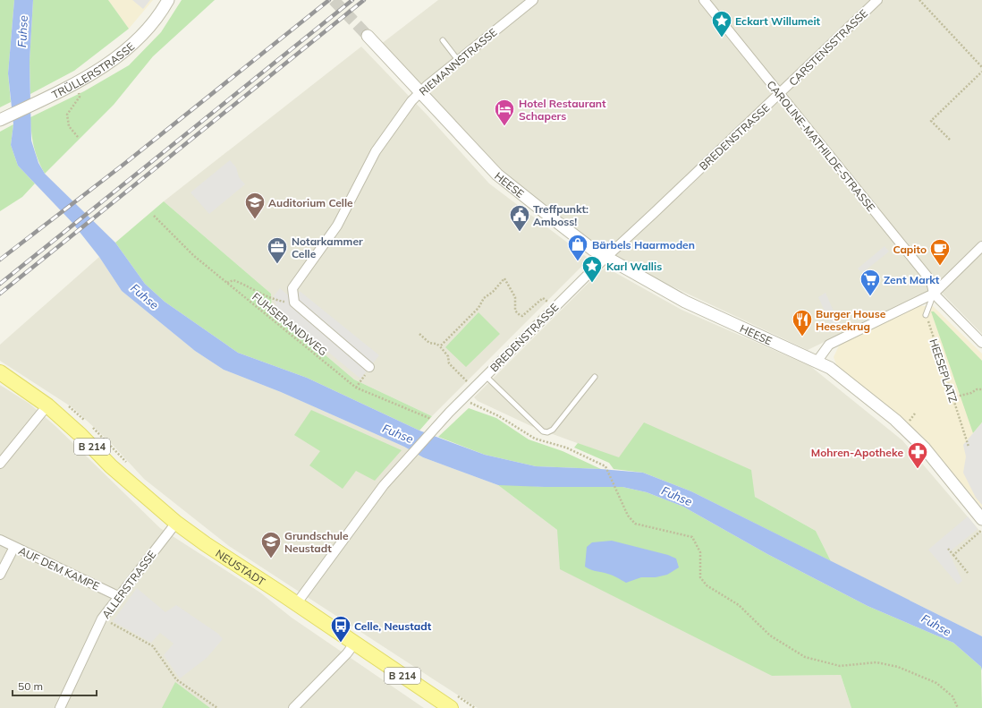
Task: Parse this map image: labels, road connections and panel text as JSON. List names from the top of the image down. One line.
{"streets":{"main road":["B 214","NEUSTADT"],"street":["CARSTENSSTRASSE","RIEMANNSTRASSE","TRÜLLERSTRASSE","BREDENSTRASSE","CAROLINE-MATHILDE-STRASSE","HEESE","AUF DEM KAMPE","ALLERSTRASSE"],"path":["FUHSERANDWEG","HEESEPLATZ"]},"crossings":[["CARSTENSSTRASSE","BREDENSTRASSE"],["CARSTENSSTRASSE","CAROLINE-MATHILDE-STRASSE"],["RIEMANNSTRASSE","HEESE"],["BREDENSTRASSE","CAROLINE-MATHILDE-STRASSE"],["BREDENSTRASSE","HEESE"],["BREDENSTRASSE","FUHSERANDWEG"],["BREDENSTRASSE","NEUSTADT"],["B 214","NEUSTADT"],["NEUSTADT","ALLERSTRASSE"],["AUF DEM KAMPE","ALLERSTRASSE"]],"water":["Fuhse"],"places":{"place":["Eckart Willumeit","Karl Wallis"],"hotel":["Hotel Restaurant Schapers"],"school or university":["Auditorium Celle","Grundschule Neustadt"],"public building":["Treffpunkt: Amboss!"],"shop":["Bärbels Haarmoden"],"office":["Notarkammer Celle"],"cafe":["Capito"],"supermarket":["Zent Markt"],"restaurant":["Burger House Heesekrug"],"pharmacy":["Mohren-Apotheke"],"bus stop":["Celle, Neustadt"]},"scale_bar":"50 m"}
